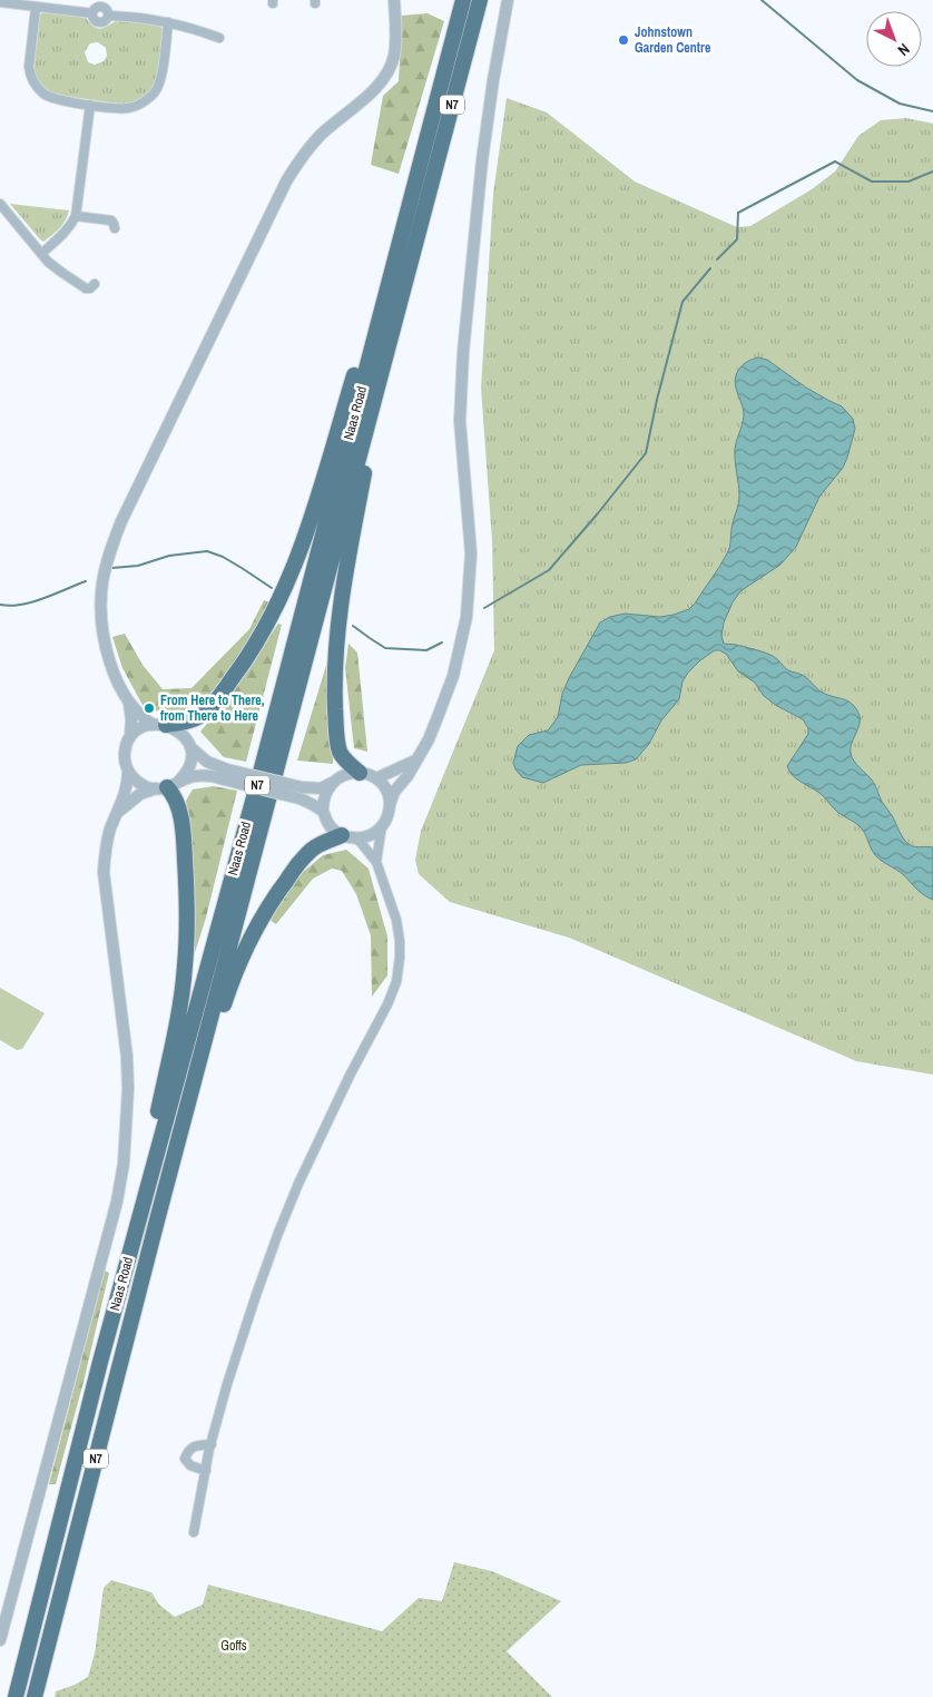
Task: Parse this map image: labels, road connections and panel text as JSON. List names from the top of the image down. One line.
{"streets":{"highway":["N7","Naas Road"]},"crossings":[["N7","Naas Road"]],"parks":["Goffs"],"places":["Johnstown Garden Centre","From Here to There, from There to Here"],"north":"bottom right"}
